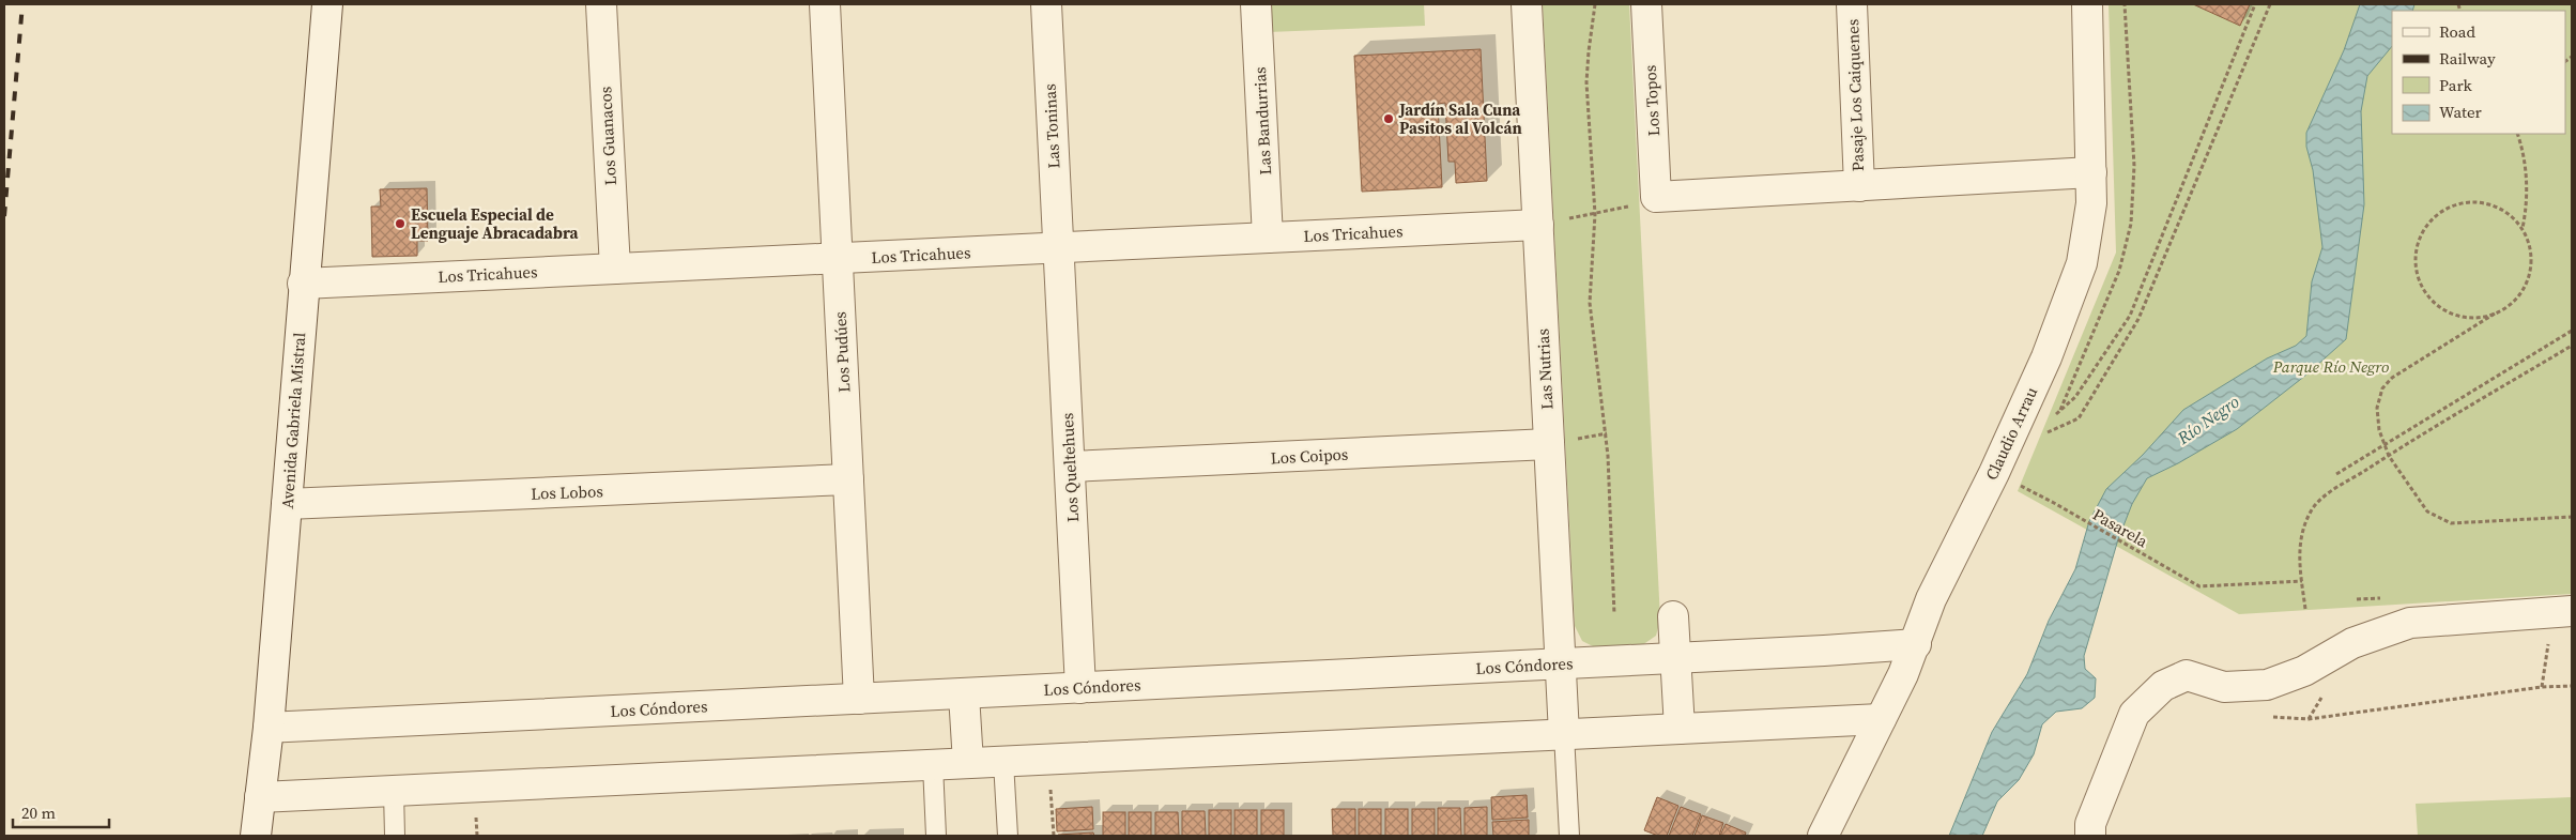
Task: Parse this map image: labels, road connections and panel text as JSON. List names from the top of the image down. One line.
{"streets":{"street":["Pasaje Los Caiquenes","Los Topos","Las Bandurrias","Las Toninas","Los Guanacos","Los Tricahues","Los Pudúes","Las Nutrias","Avenida Gabriela Mistral","Claudio Arrau","Los Coipos","Los Queltehues","Los Lobos","Los Cóndores"],"path":["Pasarela"]},"crossings":[["Las Bandurrias","Los Tricahues"],["Las Toninas","Los Tricahues"],["Las Toninas","Los Queltehues"],["Los Guanacos","Los Tricahues"],["Los Tricahues","Los Pudúes"],["Los Tricahues","Las Nutrias"],["Los Tricahues","Avenida Gabriela Mistral"],["Los Tricahues","Los Queltehues"],["Los Pudúes","Los Lobos"],["Los Pudúes","Los Cóndores"],["Las Nutrias","Los Coipos"],["Las Nutrias","Los Cóndores"],["Avenida Gabriela Mistral","Los Lobos"],["Avenida Gabriela Mistral","Los Cóndores"],["Claudio Arrau","Los Cóndores"],["Los Coipos","Los Queltehues"],["Los Queltehues","Los Cóndores"]],"water":["Río Negro"],"parks":["Parque Río Negro"],"places":["Jardín Sala Cuna Pasitos al Volcán","Escuela Especial de Lenguaje Abracadabra"],"legend":["Road","Railway","Park","Water"],"scale_bar":"20 m"}
